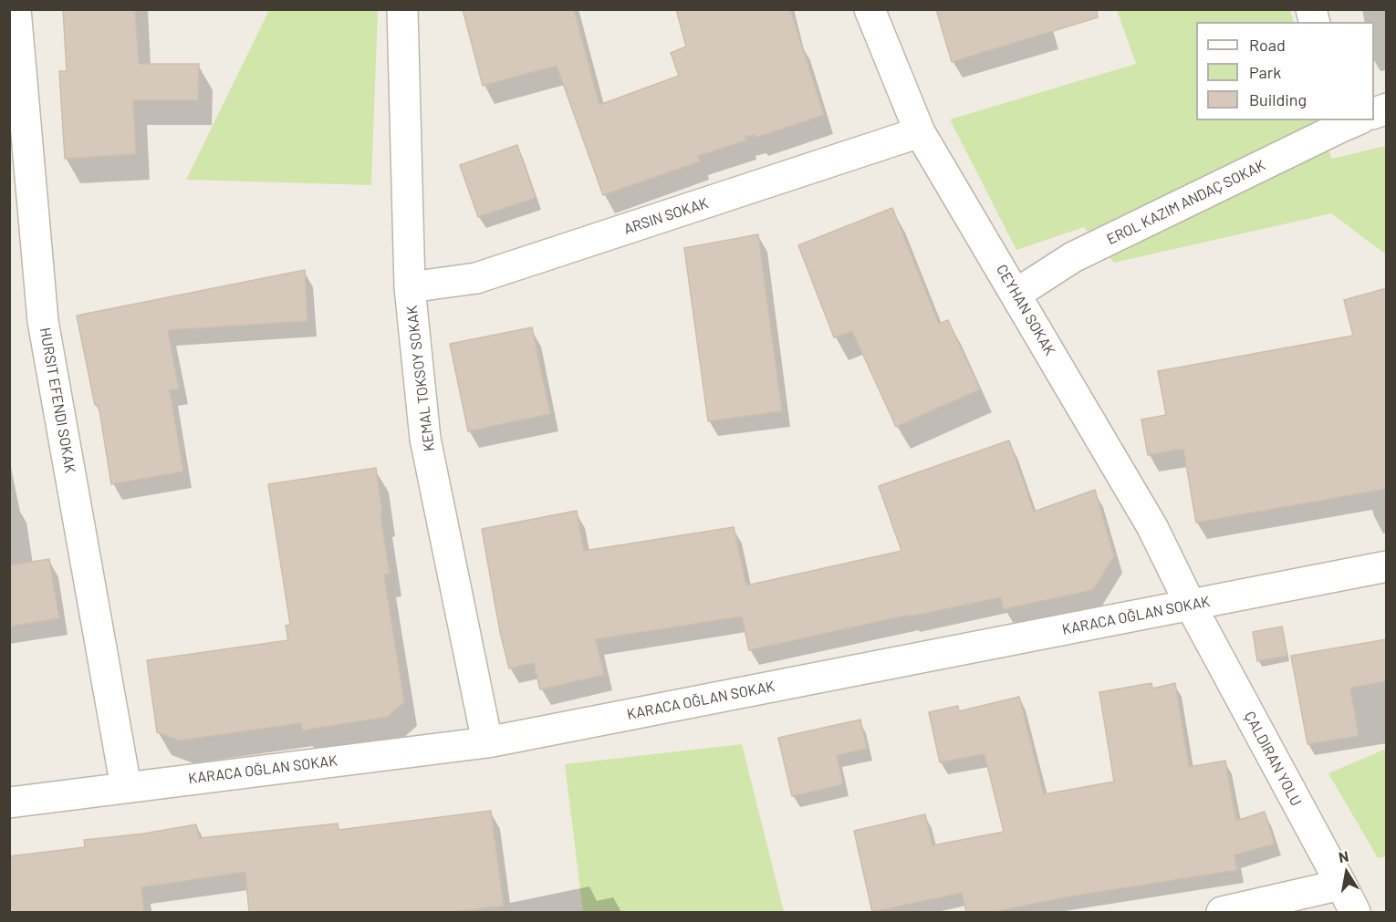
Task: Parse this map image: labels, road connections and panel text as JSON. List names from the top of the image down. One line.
{"streets":{"street":["CEYHAN SOKAK","KEMAL TOKSOY SOKAK","KARACA OĞLAN SOKAK"]},"crossings":[["CEYHAN SOKAK","KARACA OĞLAN SOKAK"],["KEMAL TOKSOY SOKAK","KARACA OĞLAN SOKAK"]],"legend":["Road","Park","Building"],"north":"top"}
